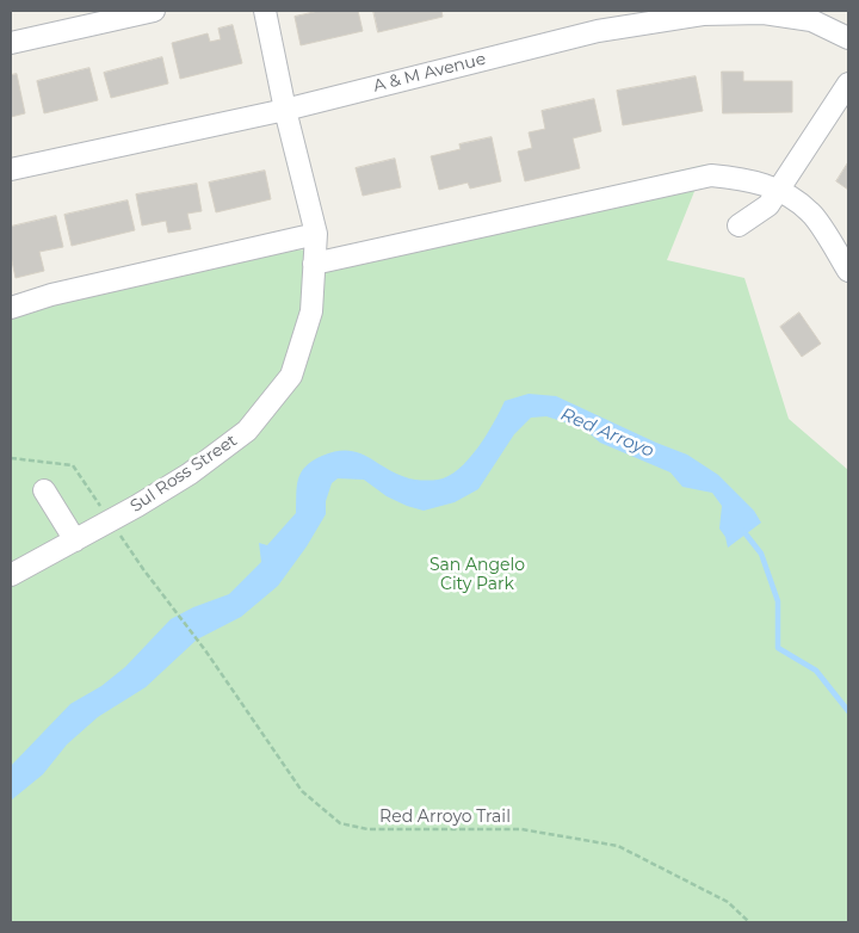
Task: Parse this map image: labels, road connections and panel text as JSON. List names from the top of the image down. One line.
{"streets":{"street":["A & M Avenue","Sul Ross Street"],"path":["Red Arroyo Trail"]},"crossings":[["A & M Avenue","Sul Ross Street"]],"water":["Red Arroyo"],"parks":["San Angelo City Park"]}
